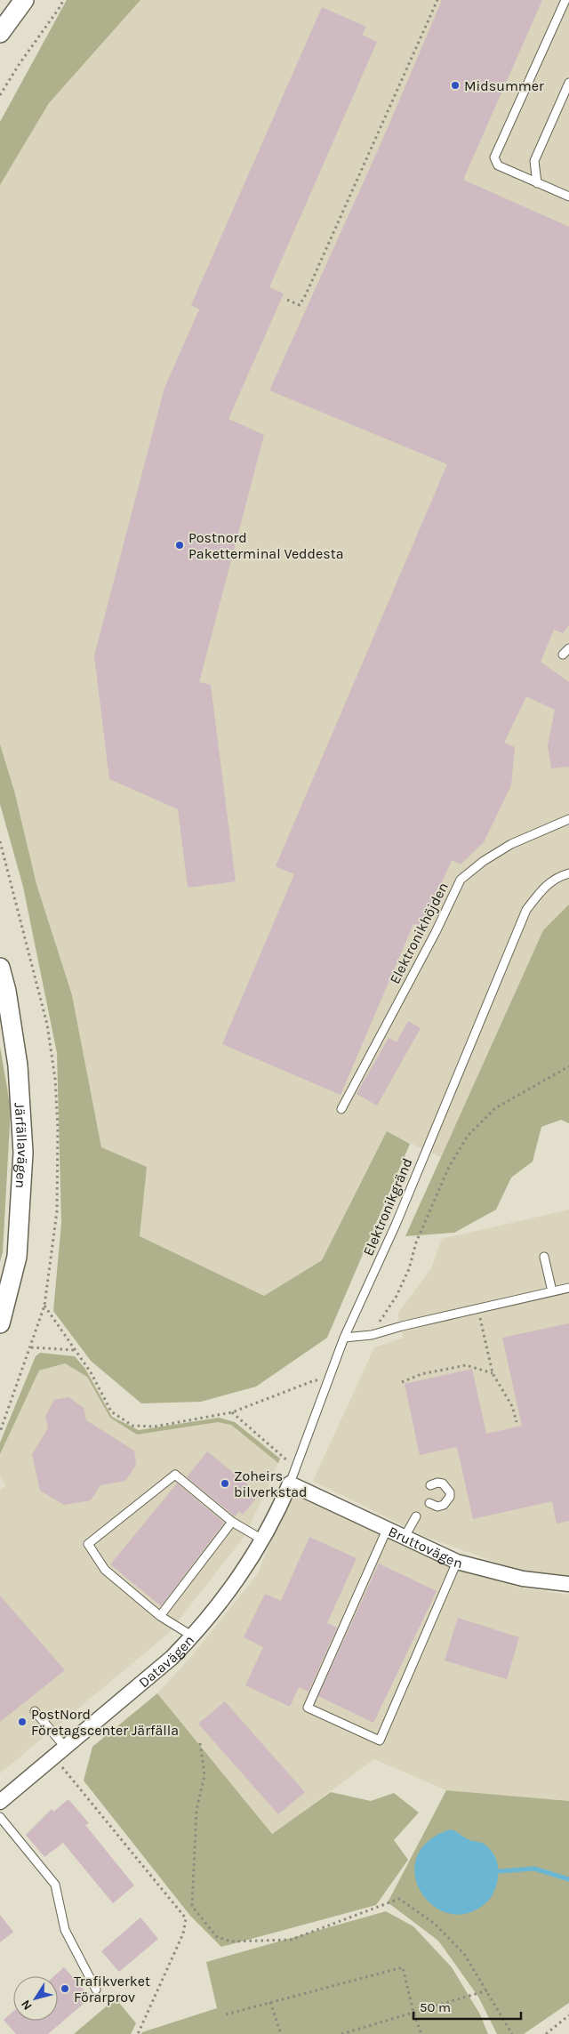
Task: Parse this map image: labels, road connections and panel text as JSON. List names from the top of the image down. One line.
{"streets":{"street":["Järfällavägen","Bruttovägen","Datavägen"],"lane":["Elektronikhöjden","Elektronikgränd"]},"crossings":[["Elektronikgränd","Bruttovägen"],["Elektronikgränd","Datavägen"],["Bruttovägen","Datavägen"]],"places":["Midsummer","Postnord Paketterminal Veddesta","Zoheirs bilverkstad","PostNord Företagscenter Järfälla","Trafikverket Förarprov"],"scale_bar":"50 m","north":"bottom left"}
